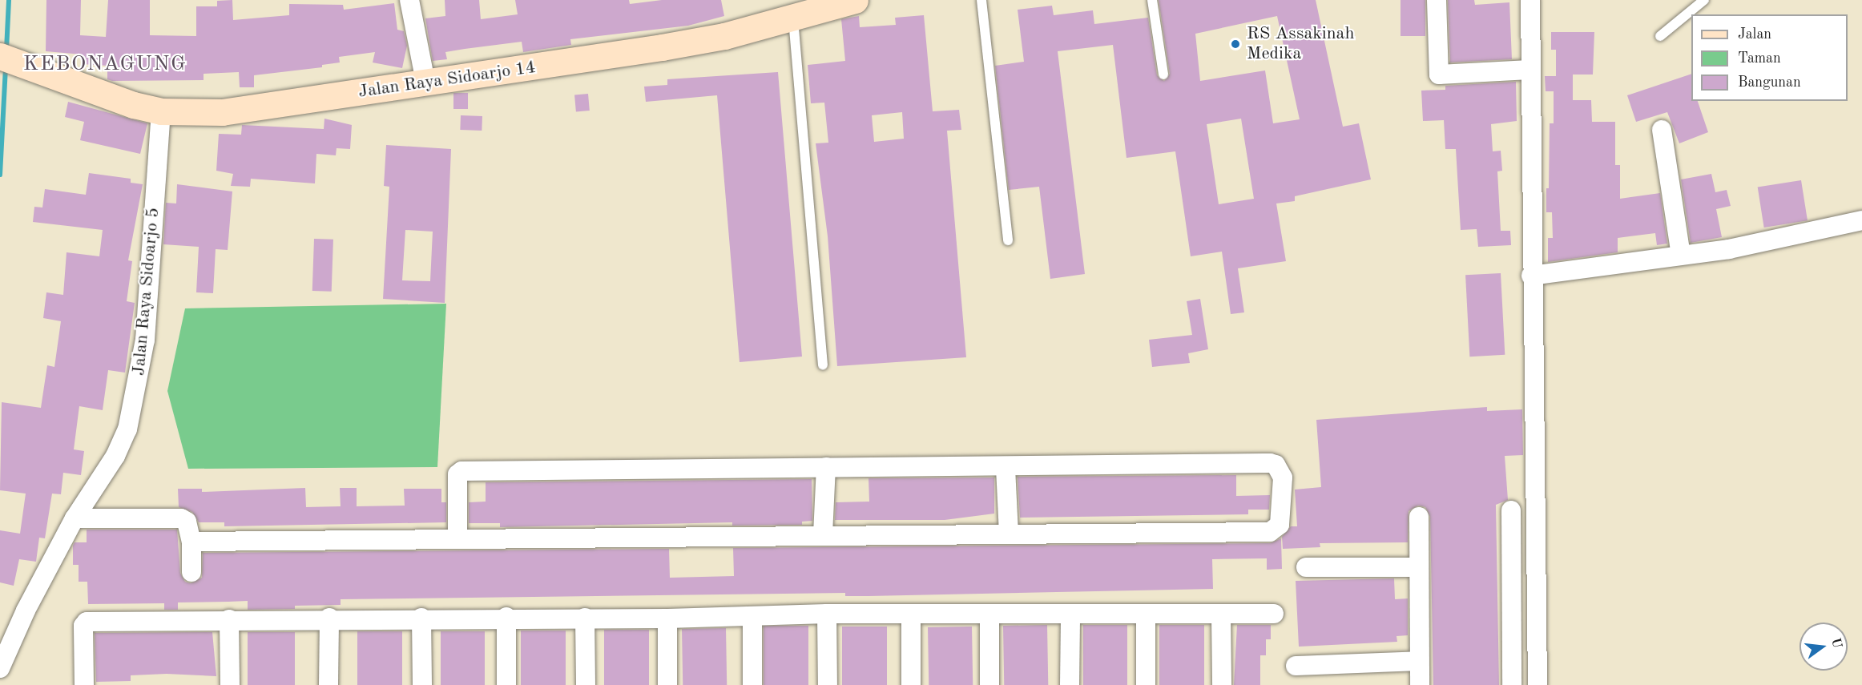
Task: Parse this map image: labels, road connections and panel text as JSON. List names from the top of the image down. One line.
{"streets":{"main road":["Jalan Raya Sidoarjo 14"],"street":["Jalan Raya Sidoarjo 5"]},"crossings":[["Jalan Raya Sidoarjo 14","Jalan Raya Sidoarjo 5"]],"districts":["KEBONAGUNG"],"places":["RS Assakinah Medika"],"legend":["Jalan","Taman","Bangunan"],"north":"right"}
